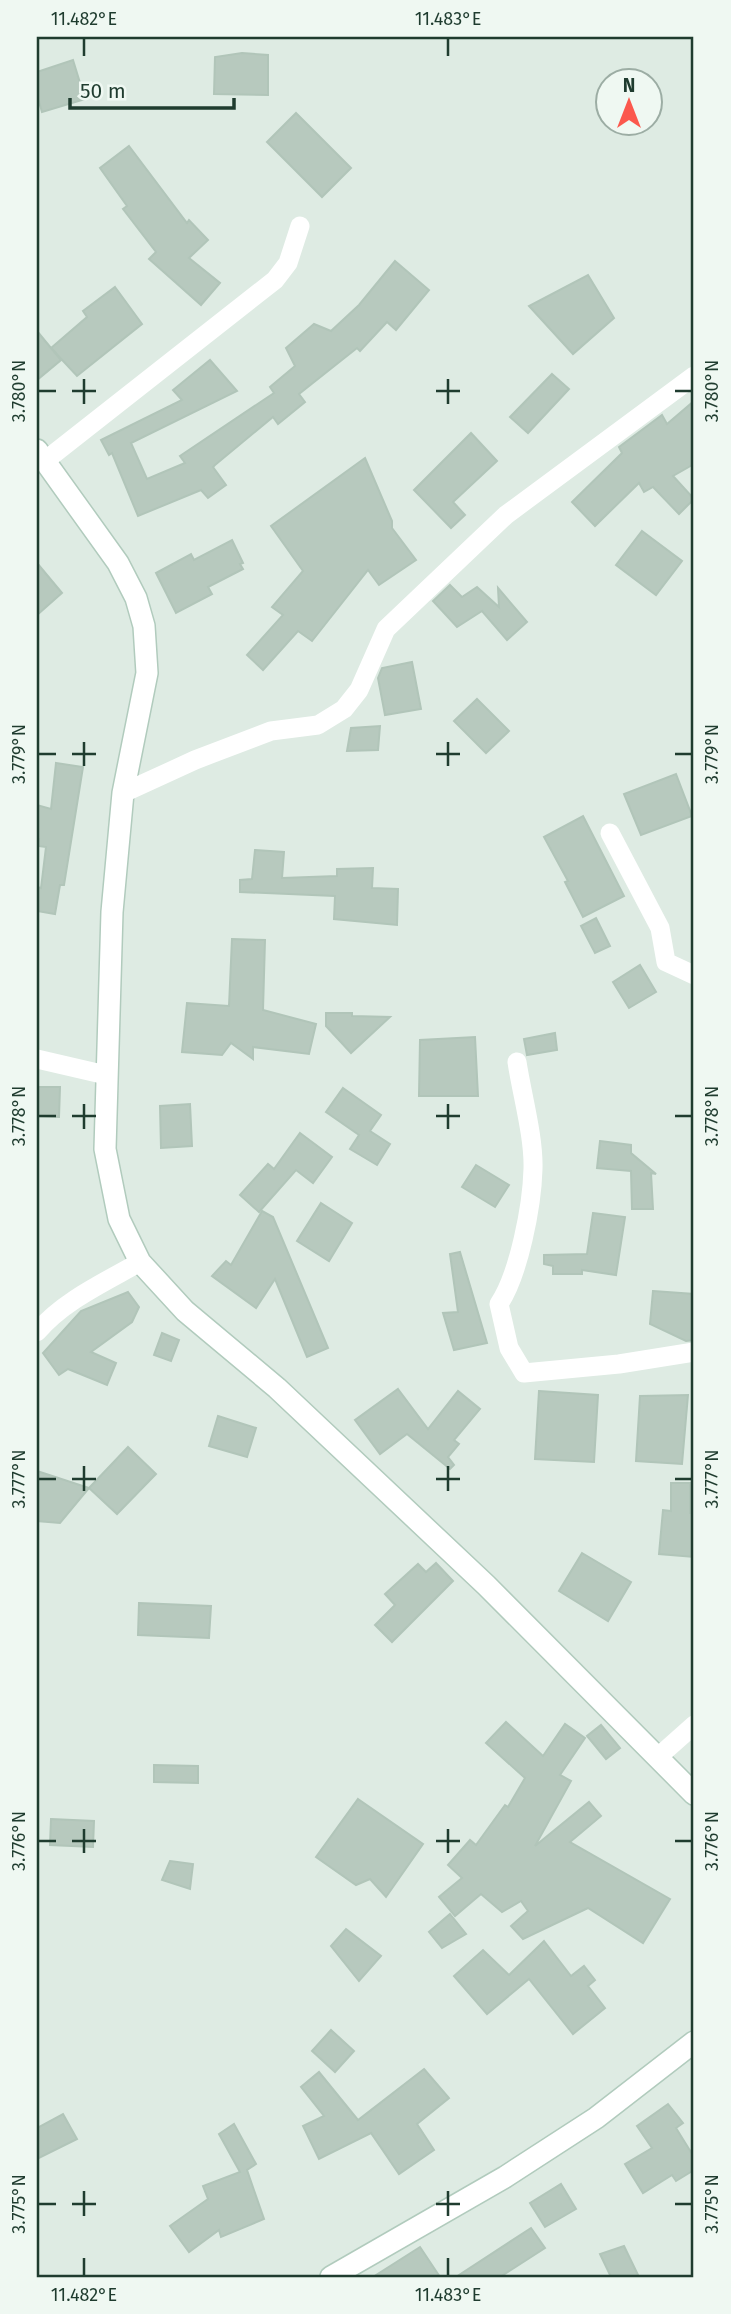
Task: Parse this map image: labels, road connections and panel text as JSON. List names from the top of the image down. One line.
{"scale_bar":"50 m","north":"top","coordinates":["11.482°E","11.483°E","3.780°N","3.779°N","3.778°N","3.777°N","3.776°N","3.775°N"]}
